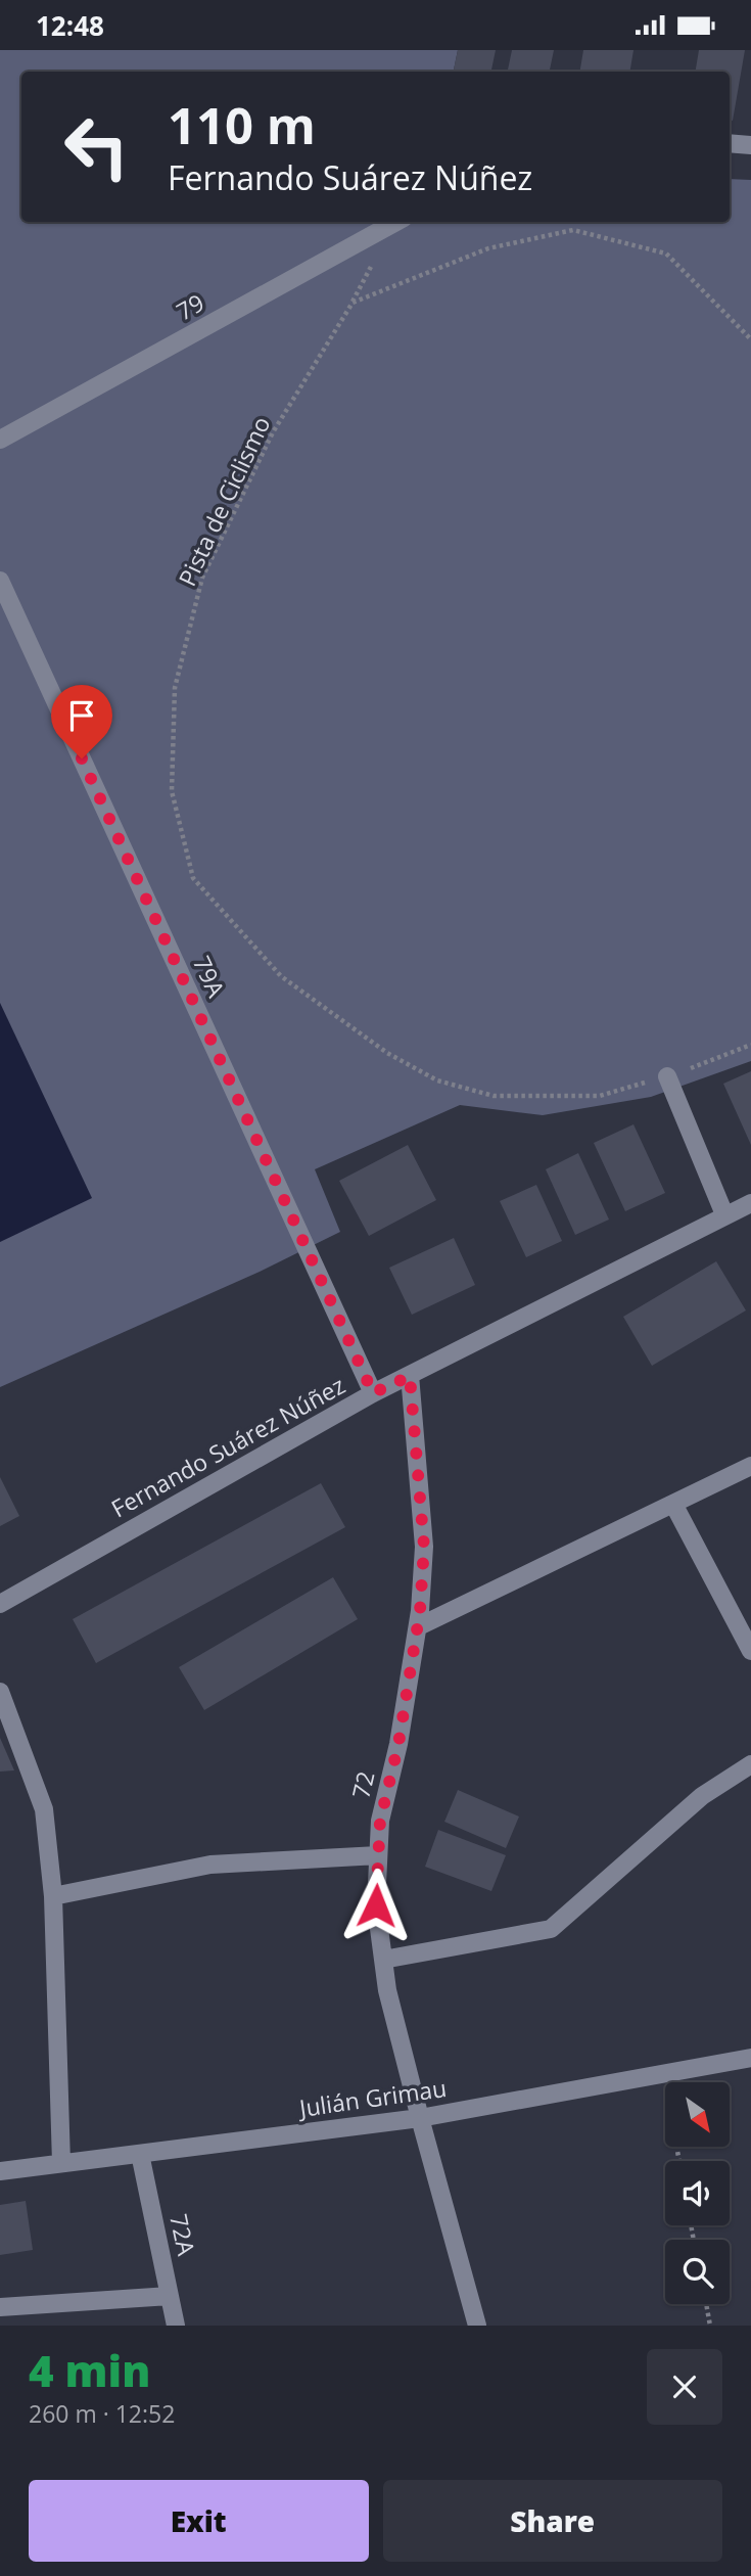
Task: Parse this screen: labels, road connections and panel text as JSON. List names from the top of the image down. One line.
{"streets":{"street":["79","79A","Fernando Suárez Núñez","72","Julián Grimau","72A"],"path":["Pista de Ciclismo"]},"crossings":[["79A","Fernando Suárez Núñez"],["Fernando Suárez Núñez","72"],["72","Julián Grimau"],["Julián Grimau","72A"]],"north":"bottom right","page":{"status":"12:48","turn":["110 m","Fernando Suárez Núñez"],"heading":["4 min","260 m · 12:52"],"buttons":["Exit","Share"]}}
